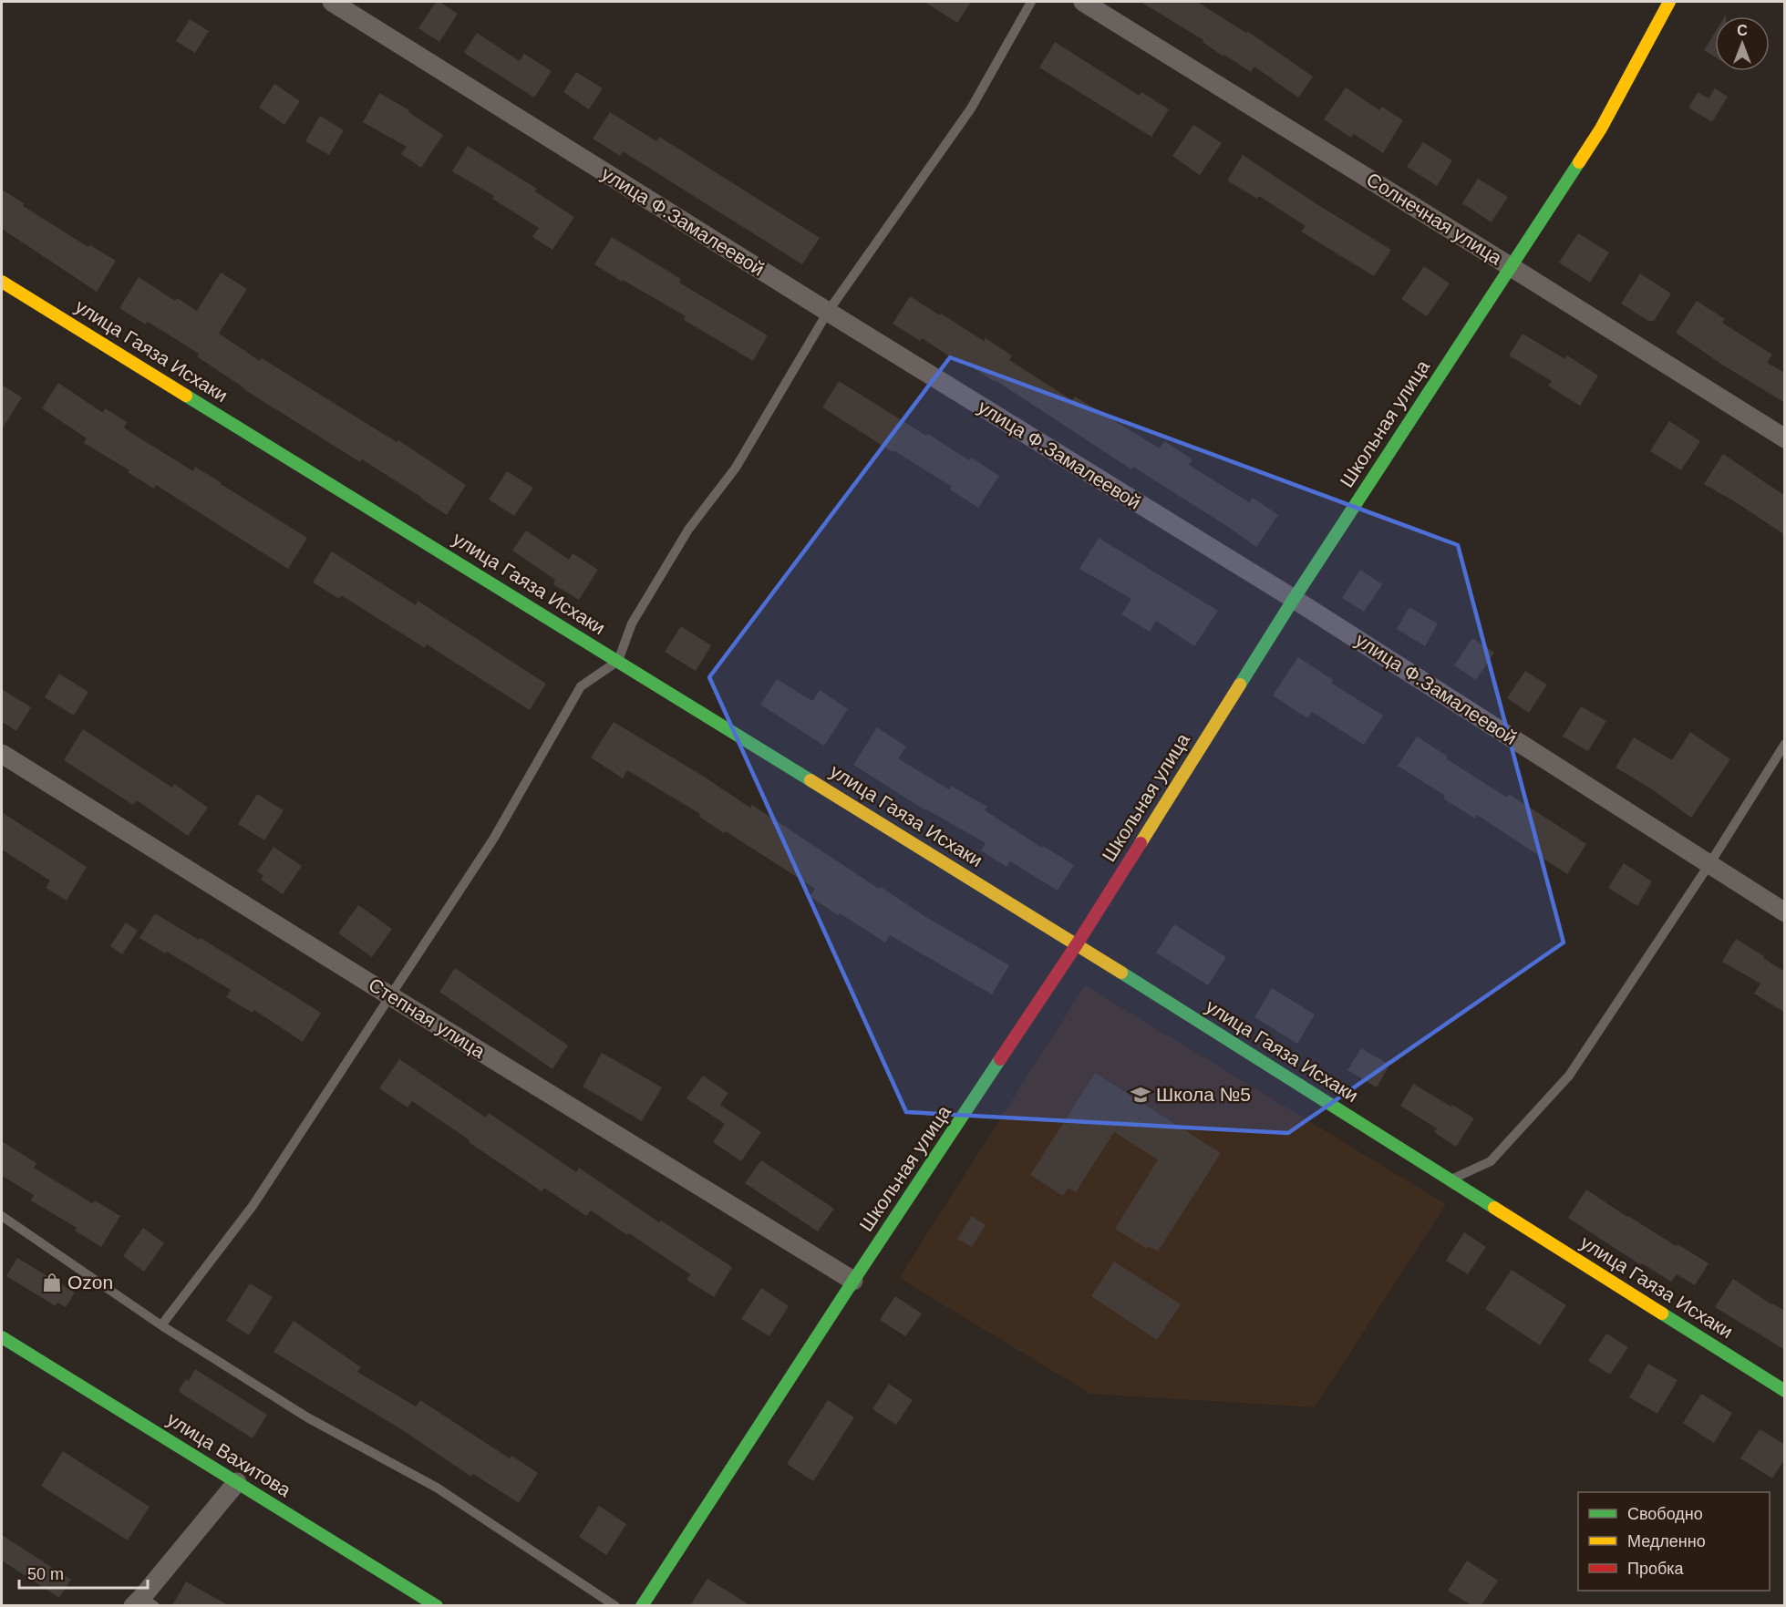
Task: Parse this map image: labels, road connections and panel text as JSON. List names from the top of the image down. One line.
{"streets":{"street":["Солнечная улица","улица Ф.Замалеевой","улица Гаяза Исхаки","Школьная улица","Степная улица","улица Вахитова"]},"crossings":[["Солнечная улица","Школьная улица"],["улица Ф.Замалеевой","Школьная улица"],["улица Гаяза Исхаки","Школьная улица"],["Школьная улица","Степная улица"]],"places":{"school or university":["Школа №5"],"shop":["Ozon"]},"legend":["Свободно","Медленно","Пробка"],"scale_bar":"50 m","north":"top"}
